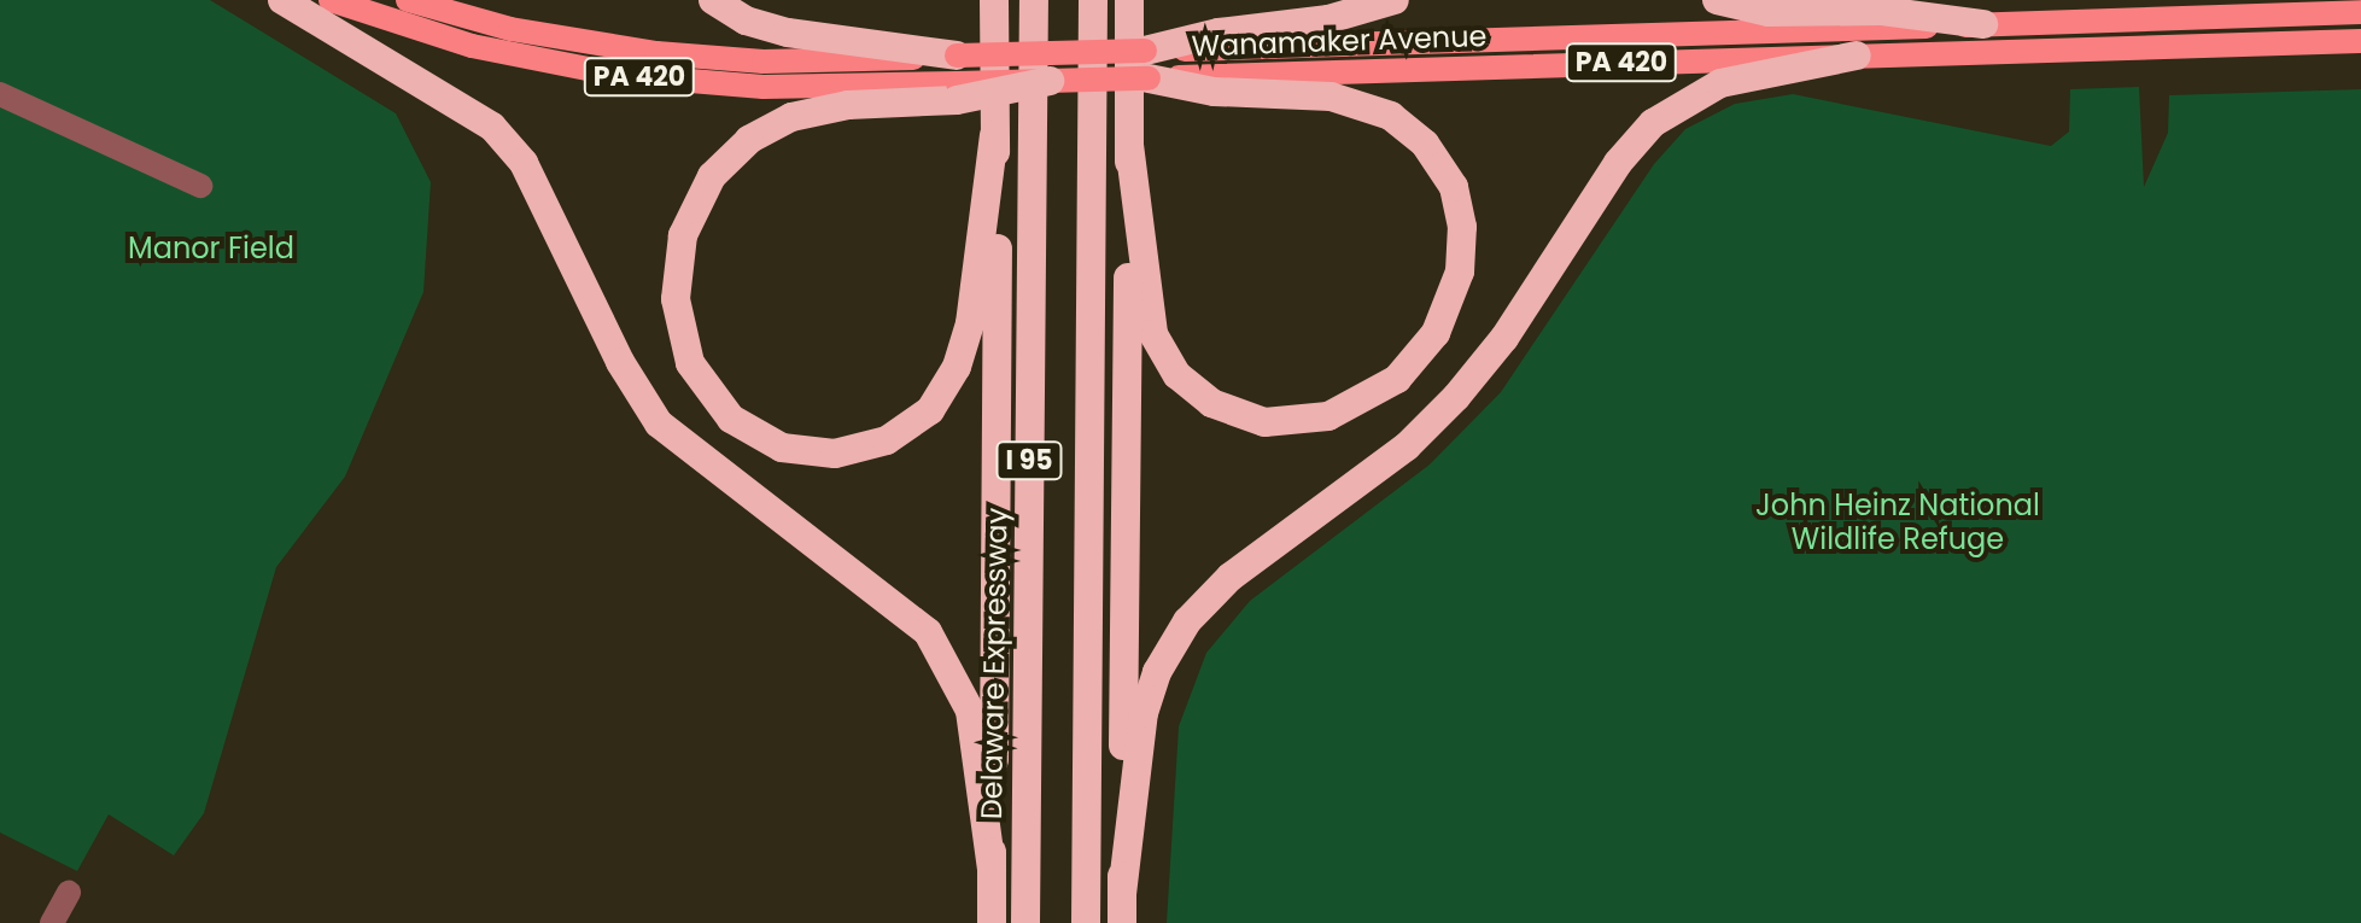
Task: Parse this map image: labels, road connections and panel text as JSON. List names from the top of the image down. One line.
{"streets":{"highway":["I 95","Delaware Expressway"],"main road":["Wanamaker Avenue","PA 420"]},"parks":["Manor Field","John Heinz National Wildlife Refuge"]}
